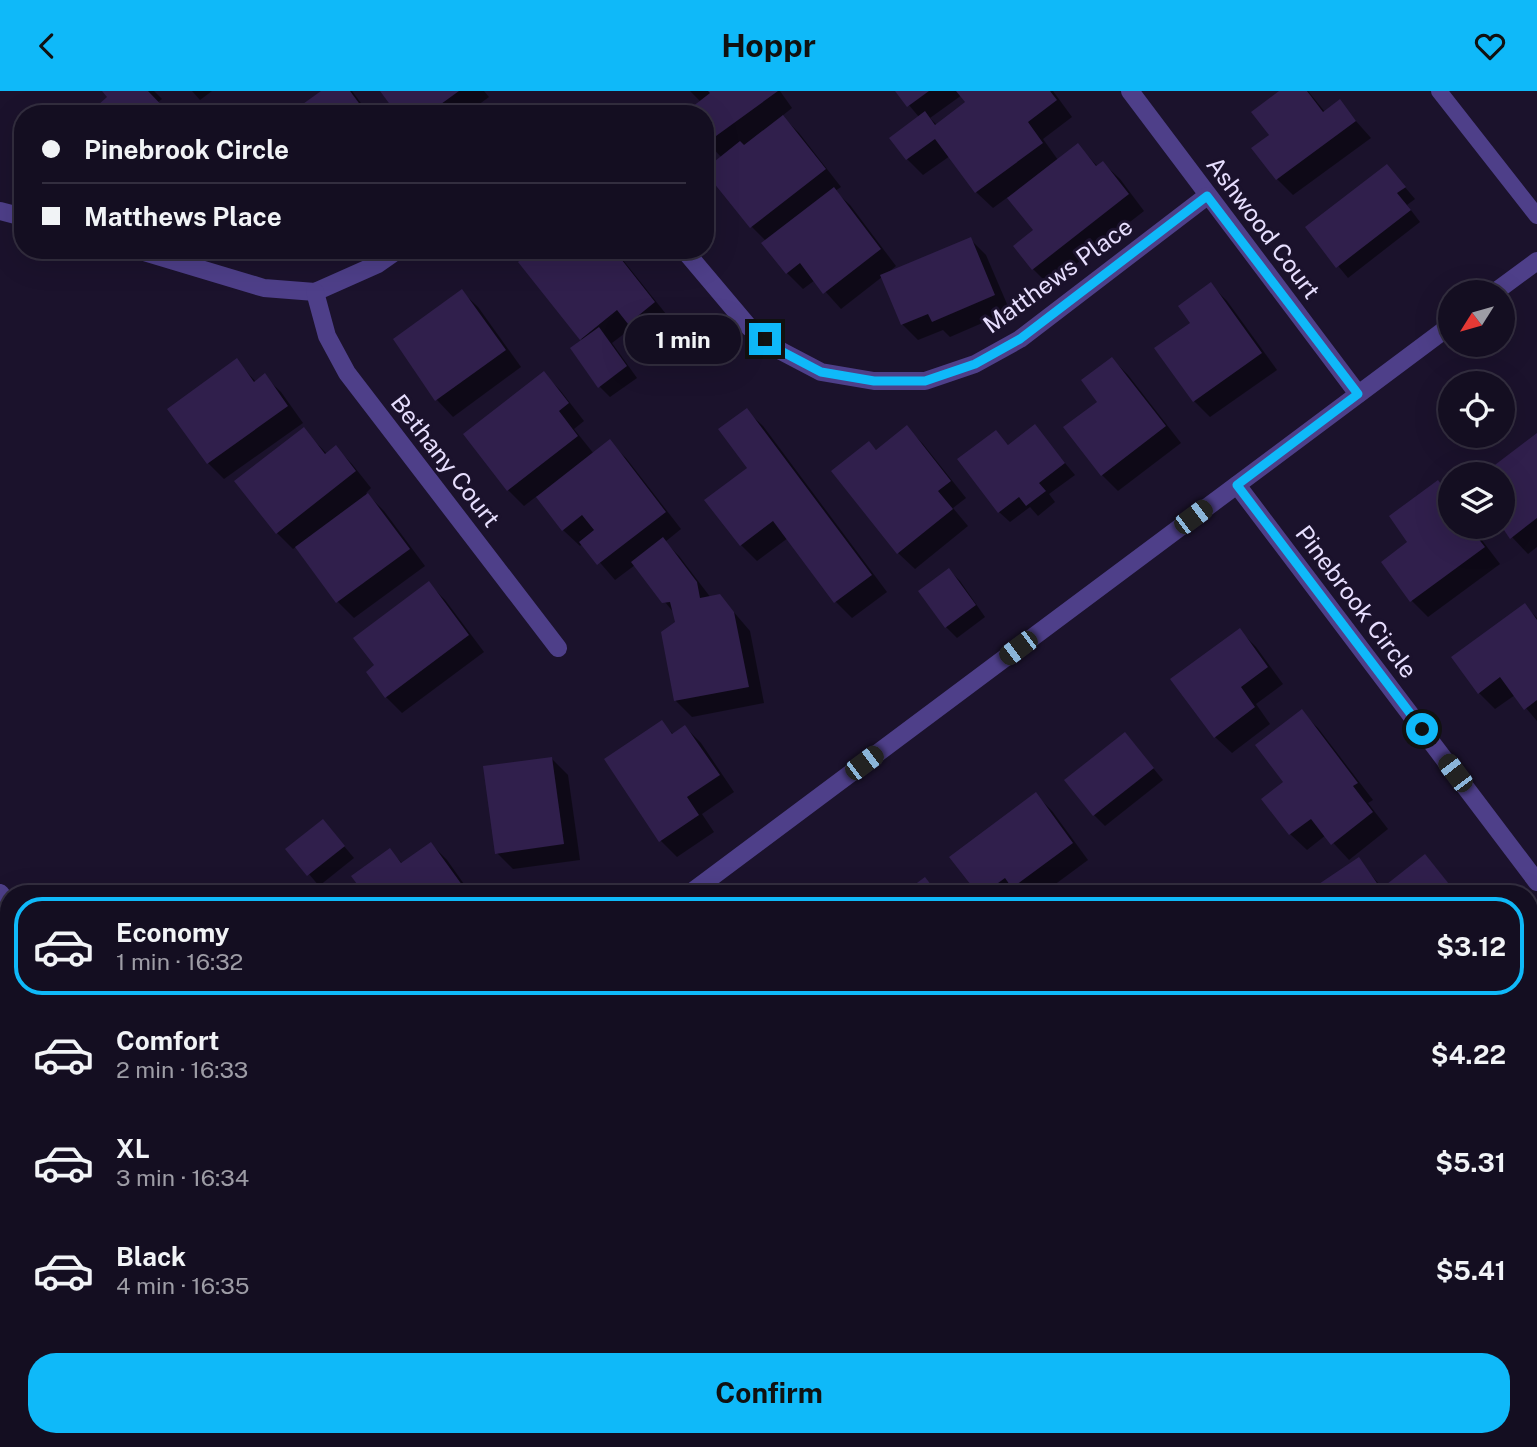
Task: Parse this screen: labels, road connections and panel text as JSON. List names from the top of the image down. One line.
{"streets":{"street":["Ashwood Court","Matthews Place","Bethany Court","Pinebrook Circle"]},"crossings":[["Ashwood Court","Matthews Place"]],"north":"bottom left","page":{"header":"Hoppr","banner":["Pinebrook Circle","Matthews Place"],"bubble":"1 min","list":[{"name":"Economy","note":"1 min · 16:32","value":"$3.12"},{"name":"Comfort","note":"2 min · 16:33","value":"$4.22"},{"name":"XL","note":"3 min · 16:34","value":"$5.31"},{"name":"Black","note":"4 min · 16:35","value":"$5.41"}],"buttons":"Confirm"}}
